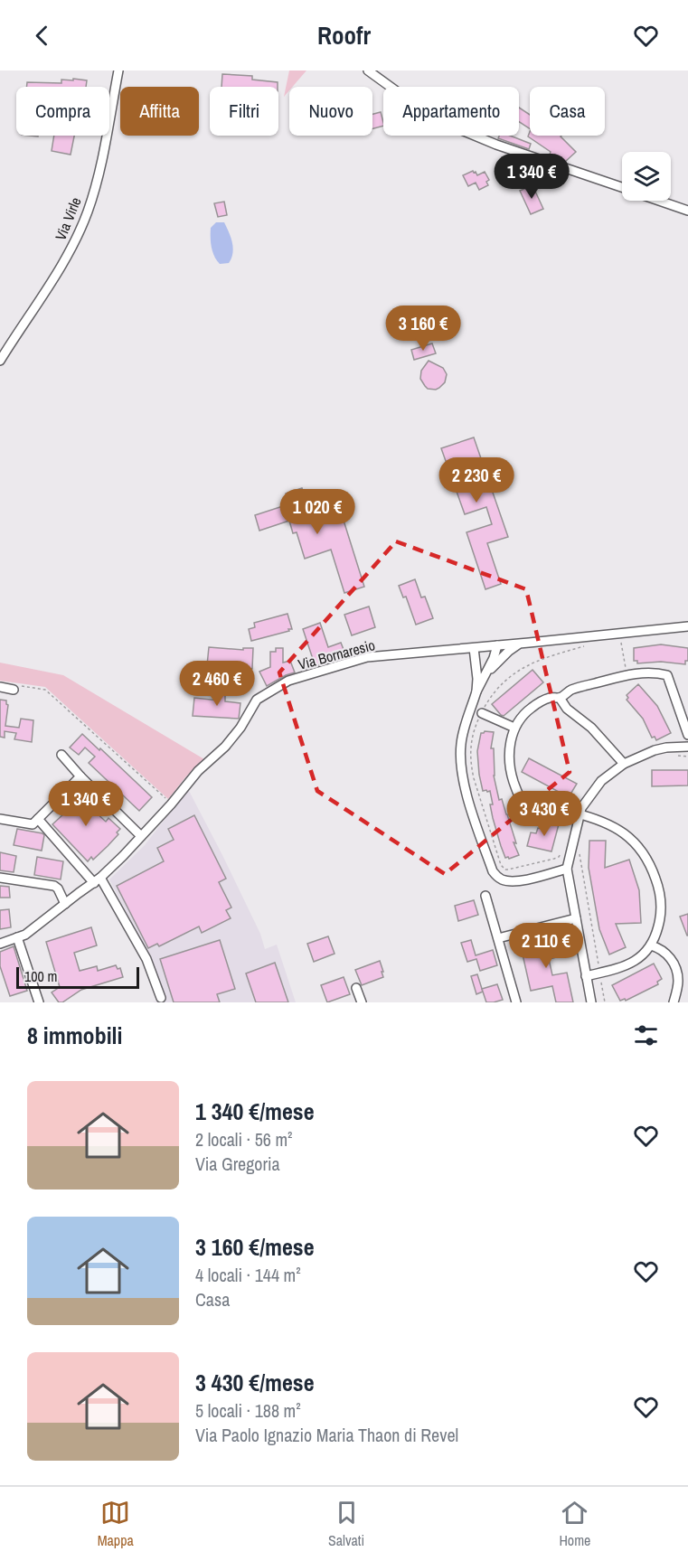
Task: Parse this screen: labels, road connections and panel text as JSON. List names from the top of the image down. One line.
{"streets":{"street":["Via Virle","Via Bornaresio"]},"scale_bar":"100 m","page":{"header":"Roofr","chip":["Compra","Affitta","Filtri","Nuovo","Appartamento","Casa"],"price":["1 340 €","3 160 €","2 230 €","1 020 €","2 460 €","1 340 €","3 430 €","2 110 €"],"scale":"100 m","heading":"8 immobili","list":[{"name":"1 340 €/mese","note":"2 locali · 56 m² · Via Gregoria"},{"name":"3 160 €/mese","note":"4 locali · 144 m² · Casa"},{"name":"3 430 €/mese","note":"5 locali · 188 m² · Via Paolo Ignazio Maria Thaon di Revel"}],"tabs":["Mappa","Salvati","Home"]}}
